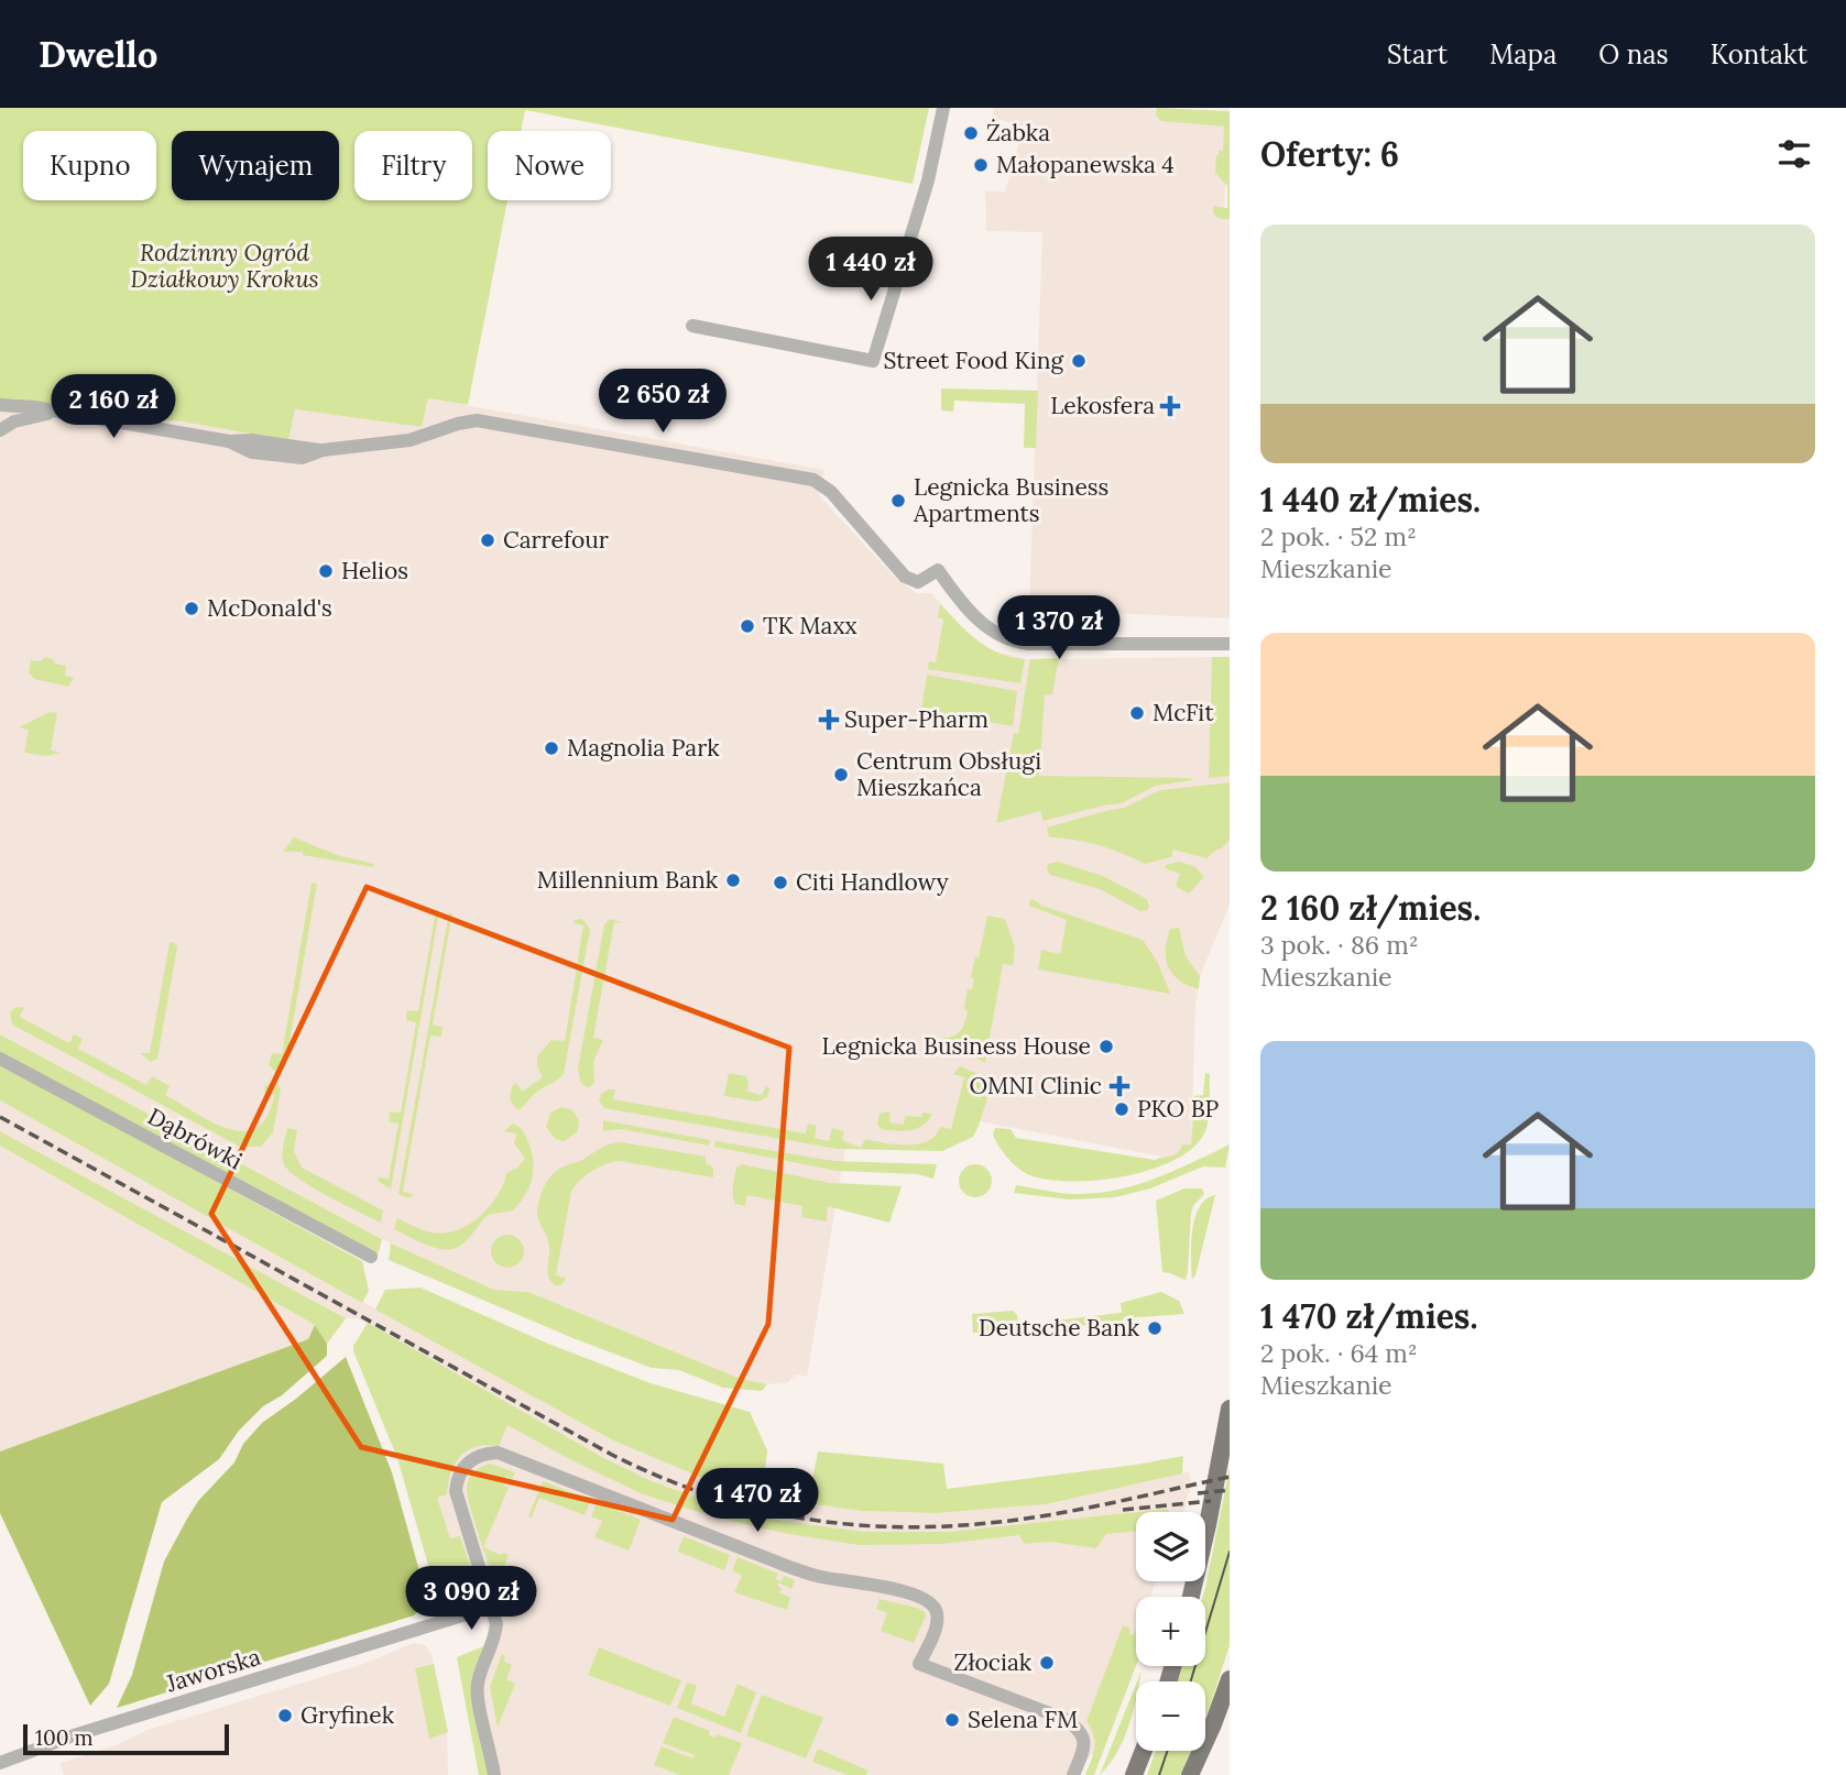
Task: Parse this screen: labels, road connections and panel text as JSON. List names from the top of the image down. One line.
{"streets":{"street":["Dąbrówki","Jaworska"]},"parks":["Rodzinny Ogród Działkowy Krokus"],"places":{"other":["Żabka","Małopanewska 4","Street Food King","Legnicka Business Apartments","Carrefour","Helios","McDonald's","TK Maxx","McFit","Magnolia Park","Centrum Obsługi Mieszkańca","Millennium Bank","Citi Handlowy","Legnicka Business House","PKO BP","Deutsche Bank","Złociak","Gryfinek","Selena FM"],"health":["Lekosfera","Super-Pharm","OMNI Clinic"]},"scale_bar":"100 m","page":{"header":"Dwello","nav":["Start","Mapa","O nas","Kontakt"],"heading":"Oferty: 6","chip":["Kupno","Wynajem","Filtry","Nowe"],"list":[{"name":"1 440 zł/mies.","note":"2 pok. · 52 m² · Mieszkanie"},{"name":"2 160 zł/mies.","note":"3 pok. · 86 m² · Mieszkanie"},{"name":"1 470 zł/mies.","note":"2 pok. · 64 m² · Mieszkanie"}],"price":["1 440 zł","2 650 zł","2 160 zł","1 370 zł","1 470 zł","3 090 zł"],"map_buttons":["+","−"],"scale":"100 m"}}
